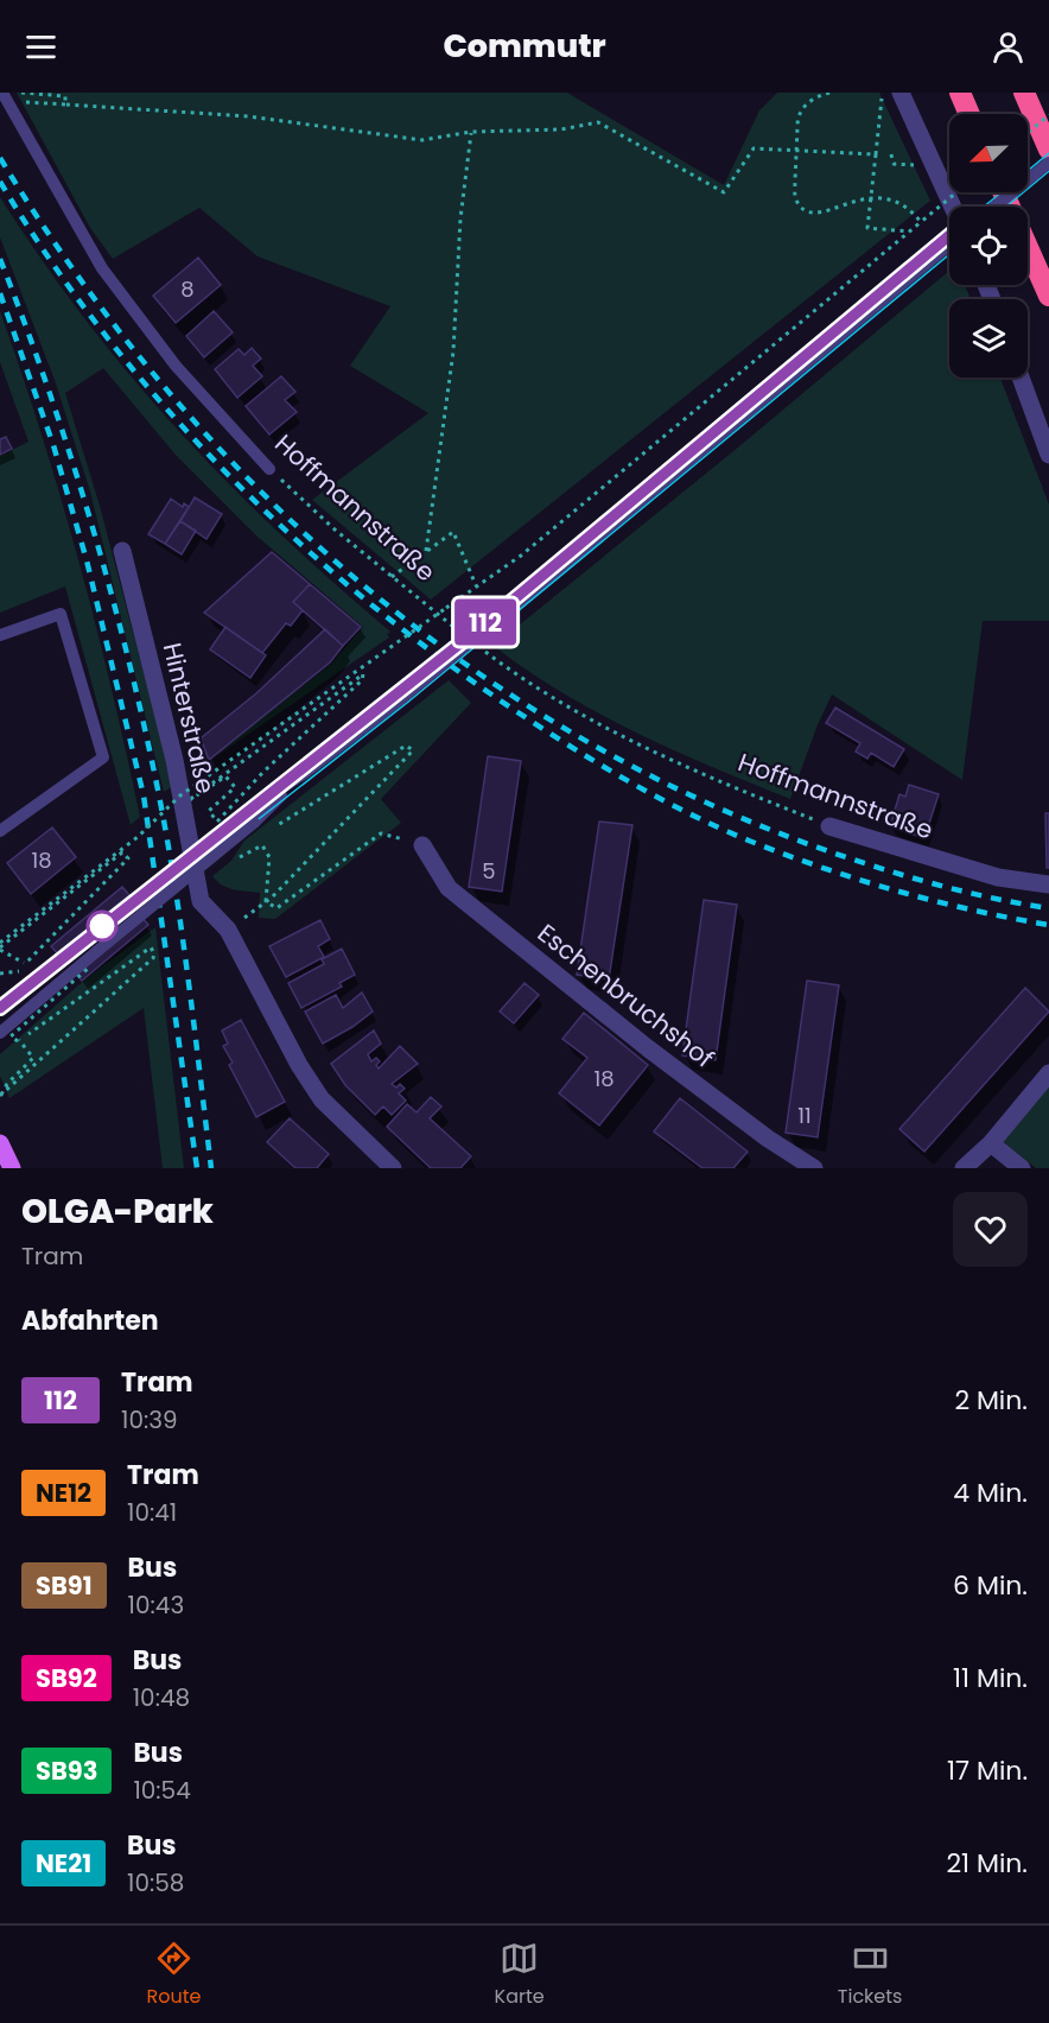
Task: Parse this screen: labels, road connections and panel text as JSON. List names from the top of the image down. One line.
{"streets":{"street":["Hoffmannstraße","Hinterstraße","Eschenbruchshof"]},"lines":["tram line 112"],"house_numbers":["8","18","5","18","11"],"north":"bottom left","page":{"header":"Commutr","on_map":"112","heading":[["OLGA-Park","Tram"],"Abfahrten"],"list":[{"mark":"112","name":"Tram","note":"10:39","value":"2 Min."},{"mark":"NE12","name":"Tram","note":"10:41","value":"4 Min."},{"mark":"SB91","name":"Bus","note":"10:43","value":"6 Min."},{"mark":"SB92","name":"Bus","note":"10:48","value":"11 Min."},{"mark":"SB93","name":"Bus","note":"10:54","value":"17 Min."},{"mark":"NE21","name":"Bus","note":"10:58","value":"21 Min."}],"tabs":["Route","Karte","Tickets"]}}
